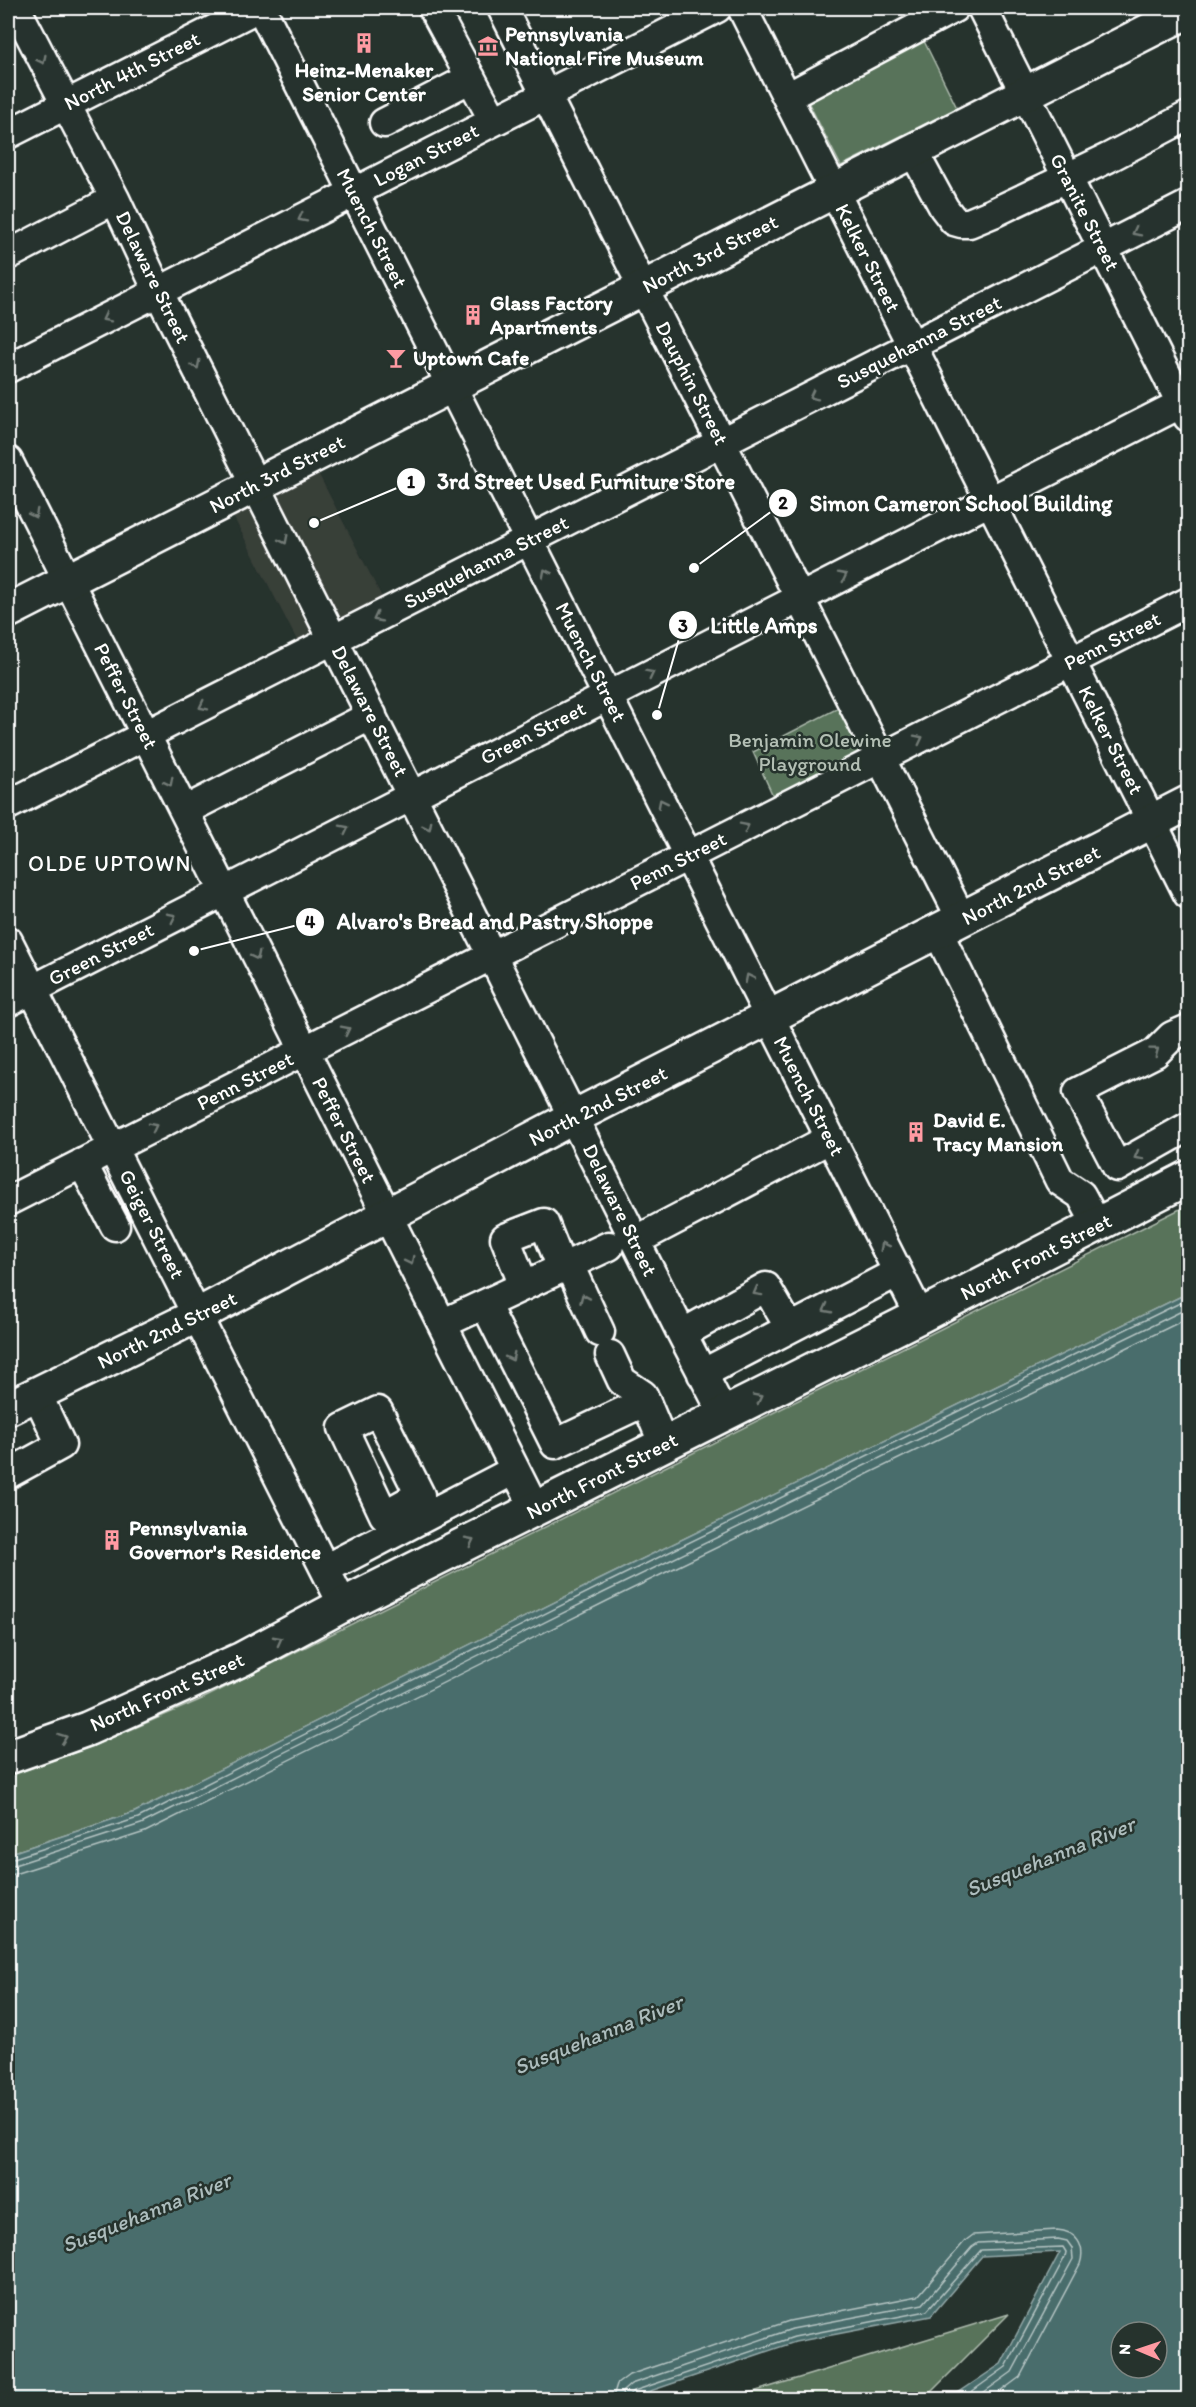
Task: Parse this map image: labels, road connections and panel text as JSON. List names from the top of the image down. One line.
{"streets":{"main road":["North 3rd Street","North 2nd Street","North Front Street"],"street":["North 4th Street","Logan Street","Granite Street","Muench Street","Kelker Street","Delaware Street","Susquehanna Street","Dauphin Street","Penn Street","Peffer Street","Green Street","Geiger Street"]},"crossings":[["North 4th Street","Muench Street"],["North 4th Street","Delaware Street"],["Logan Street","Muench Street"],["Logan Street","Delaware Street"],["Logan Street","Dauphin Street"],["Granite Street","North 3rd Street"],["Granite Street","Susquehanna Street"],["Granite Street","Green Street"],["Muench Street","North 3rd Street"],["Muench Street","Susquehanna Street"],["Muench Street","Penn Street"],["Muench Street","Green Street"],["Muench Street","North 2nd Street"],["Muench Street","North Front Street"],["North 3rd Street","Kelker Street"],["North 3rd Street","Delaware Street"],["North 3rd Street","Dauphin Street"],["North 3rd Street","Peffer Street"],["Kelker Street","Susquehanna Street"],["Kelker Street","Penn Street"],["Kelker Street","Green Street"],["Kelker Street","North 2nd Street"],["Delaware Street","Susquehanna Street"],["Delaware Street","Penn Street"],["Delaware Street","Green Street"],["Delaware Street","North 2nd Street"],["Delaware Street","North Front Street"],["Susquehanna Street","Dauphin Street"],["Susquehanna Street","Peffer Street"],["Dauphin Street","Penn Street"],["Dauphin Street","Green Street"],["Dauphin Street","North 2nd Street"],["Dauphin Street","North Front Street"],["Penn Street","Peffer Street"],["Penn Street","Geiger Street"],["Peffer Street","Green Street"],["Peffer Street","North 2nd Street"],["Peffer Street","North Front Street"],["Green Street","Geiger Street"],["North 2nd Street","Geiger Street"],["Geiger Street","North Front Street"]],"one_way":["Muench Street","Delaware Street","Penn Street","Peffer Street","Green Street","North Front Street"],"districts":["OLDE UPTOWN"],"water":["Susquehanna River"],"parks":["Benjamin Olewine Playground"],"places":{"building":["Heinz-Menaker Senior Center","Glass Factory Apartments","David E. Tracy Mansion","Pennsylvania Governor's Residence"],"museum":["Pennsylvania National Fire Museum"],"bar":["Uptown Cafe"],"other":["3rd Street Used Furniture Store","Simon Cameron School Building","Little Amps","Alvaro's Bread and Pastry Shoppe"]},"north":"left"}
